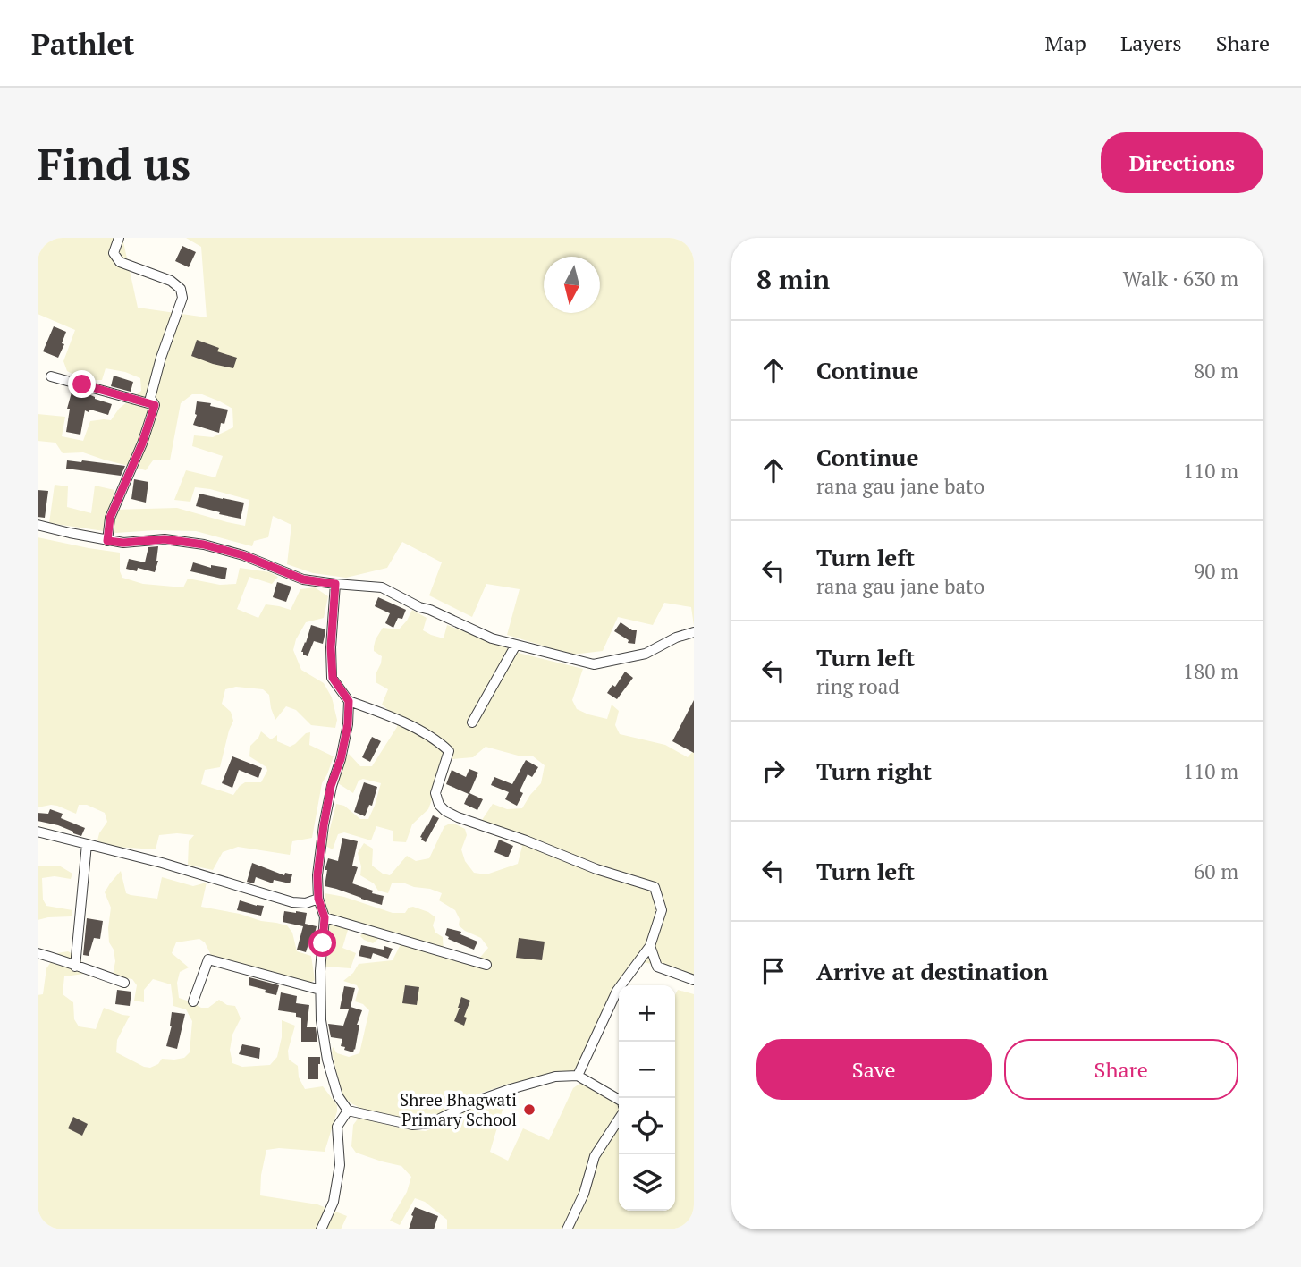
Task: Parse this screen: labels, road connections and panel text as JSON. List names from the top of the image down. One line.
{"places":["Shree Bhagwati Primary School"],"north":"bottom","page":{"header":"Pathlet","nav":["Map","Layers","Share"],"buttons":["Directions",["Save","Share"]],"title":"Find us","heading":["8 min","Walk · 630 m"],"list":[["Continue","80 m"],["Continue","rana gau jane bato","110 m"],["Turn left","rana gau jane bato","90 m"],["Turn left","ring road","180 m"],["Turn right","110 m"],["Turn left","60 m"],"Arrive at destination"],"map_buttons":["+","−"]}}
